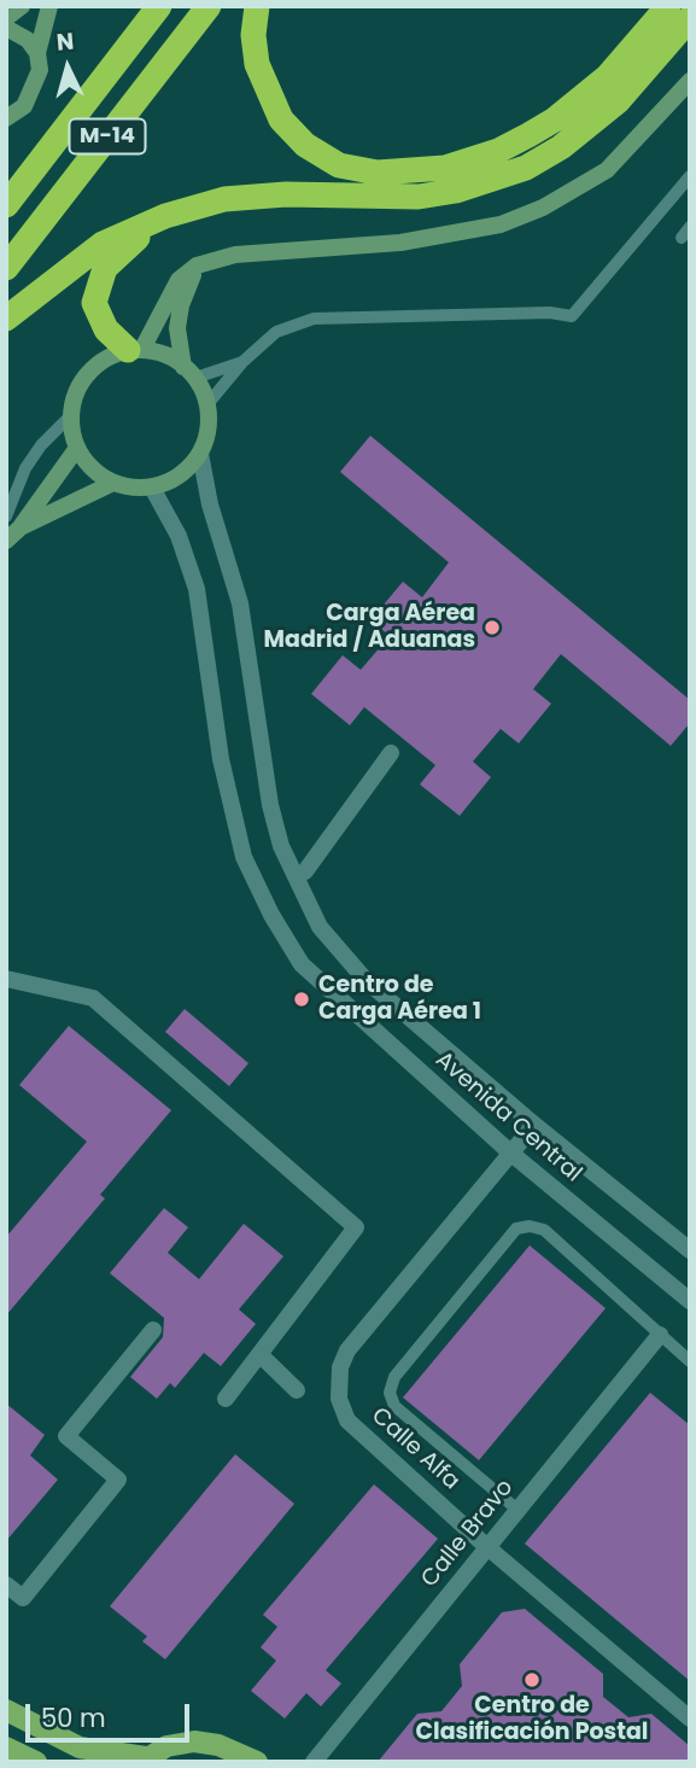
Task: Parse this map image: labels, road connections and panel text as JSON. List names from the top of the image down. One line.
{"streets":{"highway":["M-14"],"street":["Avenida Central","Calle Alfa","Calle Bravo"]},"crossings":[["Avenida Central","Calle Alfa"],["Calle Alfa","Calle Bravo"]],"places":["Carga Aérea Madrid / Aduanas","Centro de Carga Aérea 1","Centro de Clasificación Postal"],"scale_bar":"50 m","north":"top"}
